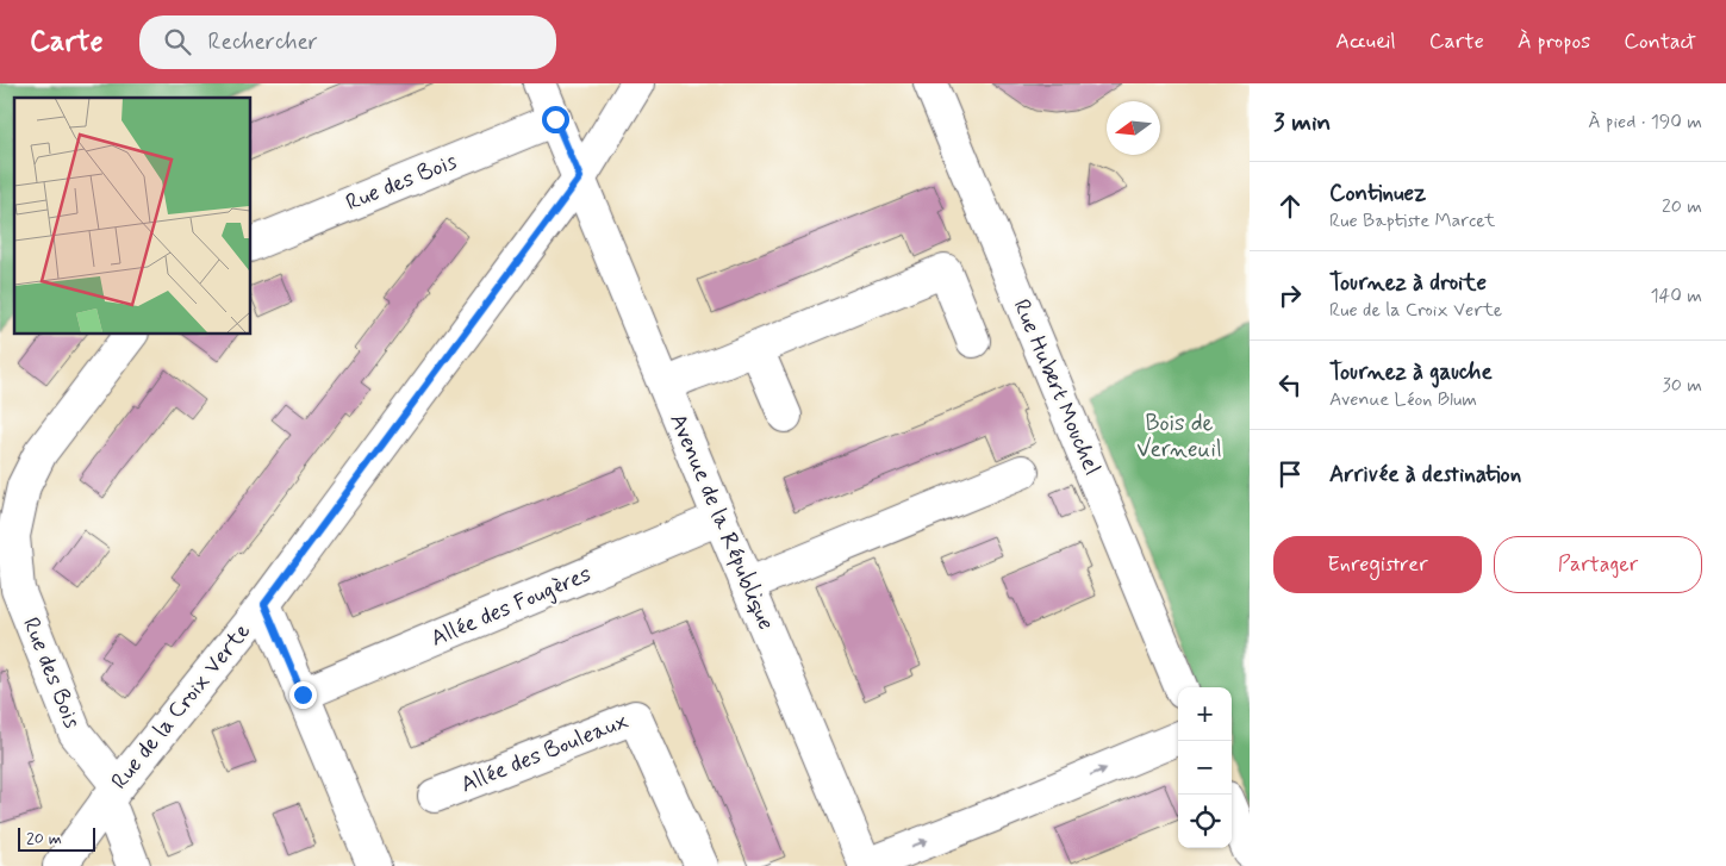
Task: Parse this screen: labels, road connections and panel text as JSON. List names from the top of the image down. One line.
{"streets":{"street":["Rue des Bois","Rue Hubert Mouchel","Avenue de la République","Allée des Fougères","Rue de la Croix Verte","Allée des Bouleaux"]},"crossings":[["Rue des Bois","Avenue de la République"],["Rue des Bois","Rue de la Croix Verte"],["Avenue de la République","Allée des Fougères"],["Avenue de la République","Rue de la Croix Verte"]],"parks":["Bois de Verneuil"],"scale_bar":"20 m","north":"left","page":{"header":"Carte","search":"Rechercher","nav":["Accueil","Carte","À propos","Contact"],"heading":["3 min","À pied · 190 m"],"list":[["Continuez","Rue Baptiste Marcet","20 m"],["Tournez à droite","Rue de la Croix Verte","140 m"],["Tournez à gauche","Avenue Léon Blum","30 m"],"Arrivée à destination"],"buttons":["Enregistrer","Partager"],"map_buttons":["+","−"],"scale":"20 m"}}
